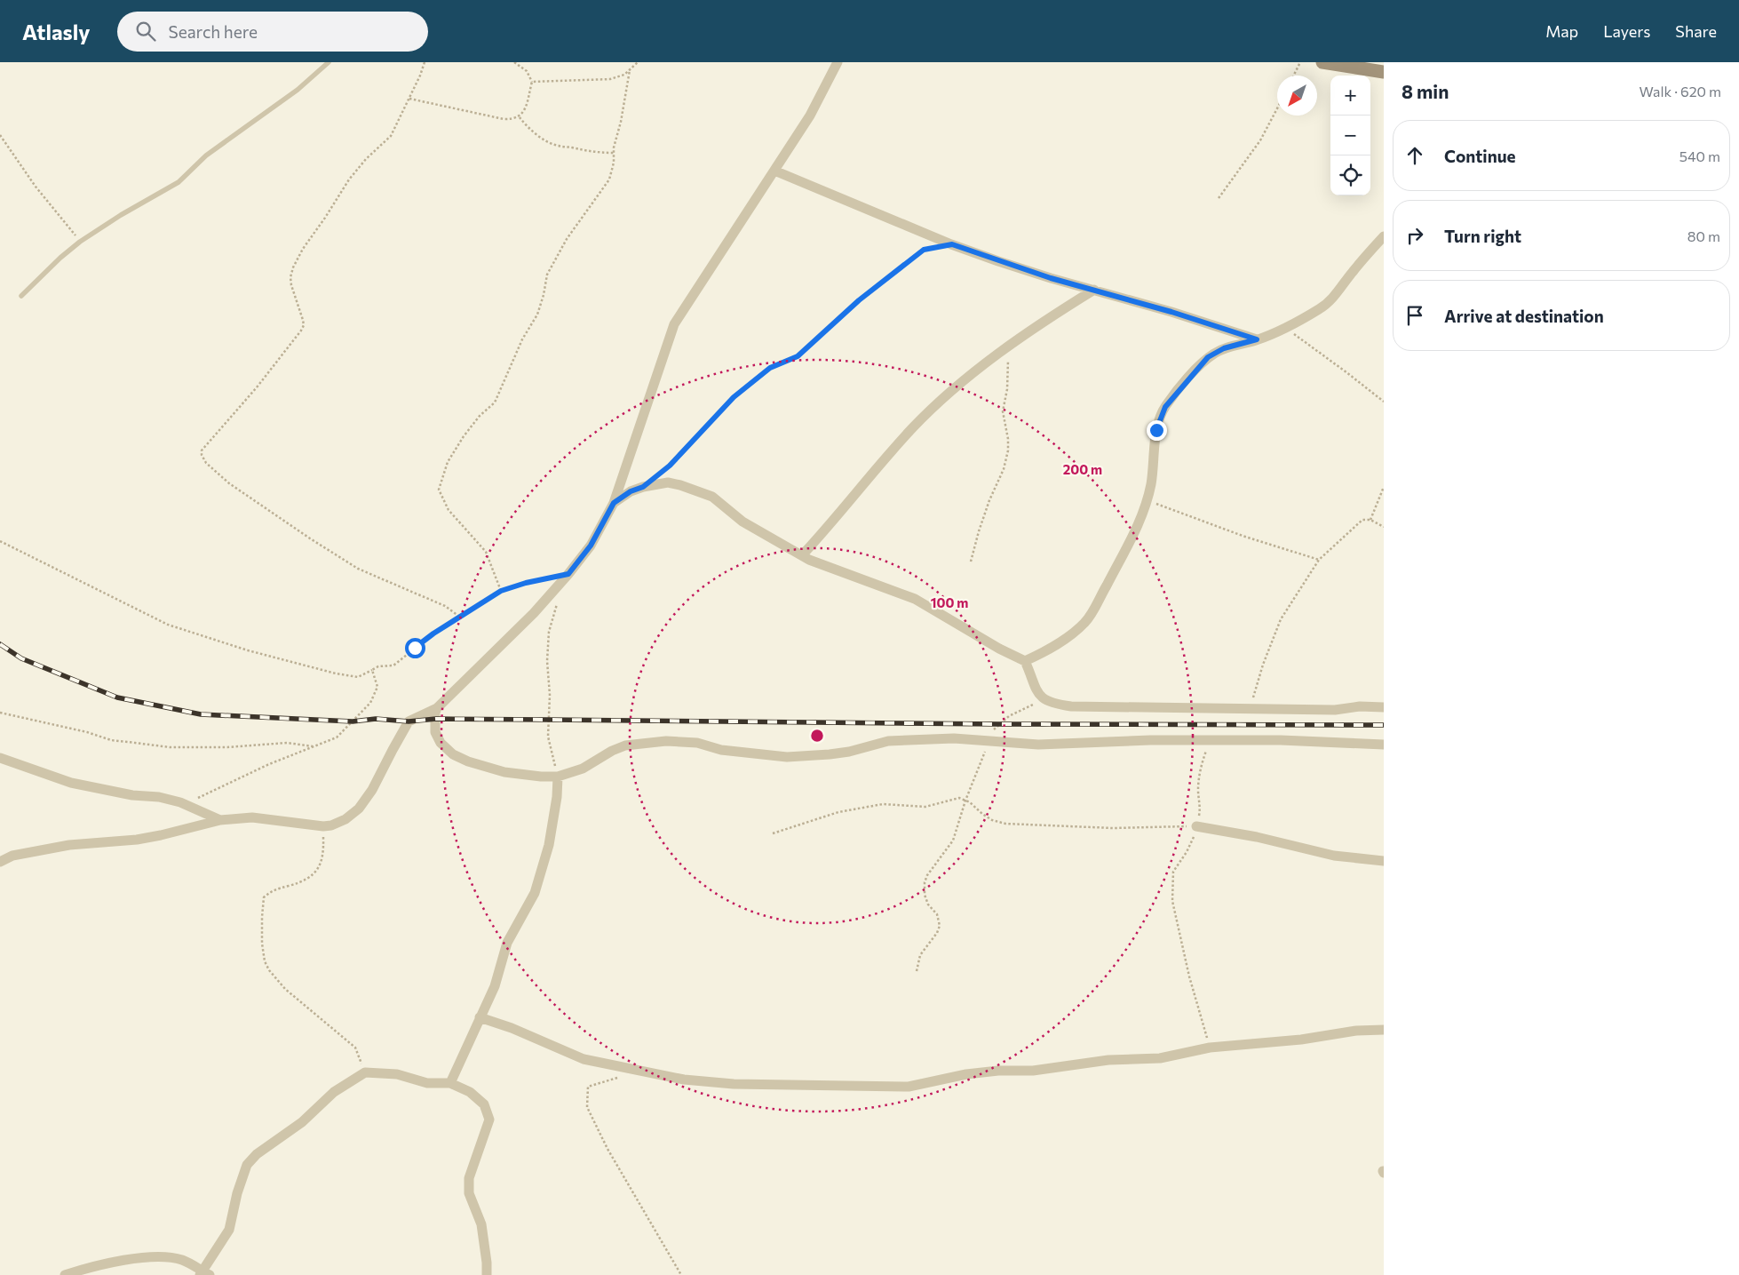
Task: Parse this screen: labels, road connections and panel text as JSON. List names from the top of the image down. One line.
{"north":"bottom left","page":{"header":"Atlasly","search":"Search here","nav":["Map","Layers","Share"],"heading":["8 min","Walk · 620 m"],"map_buttons":["+","−"],"list":[["Continue","540 m"],["Turn right","80 m"],"Arrive at destination"]},"rings":["200 m","100 m"]}
